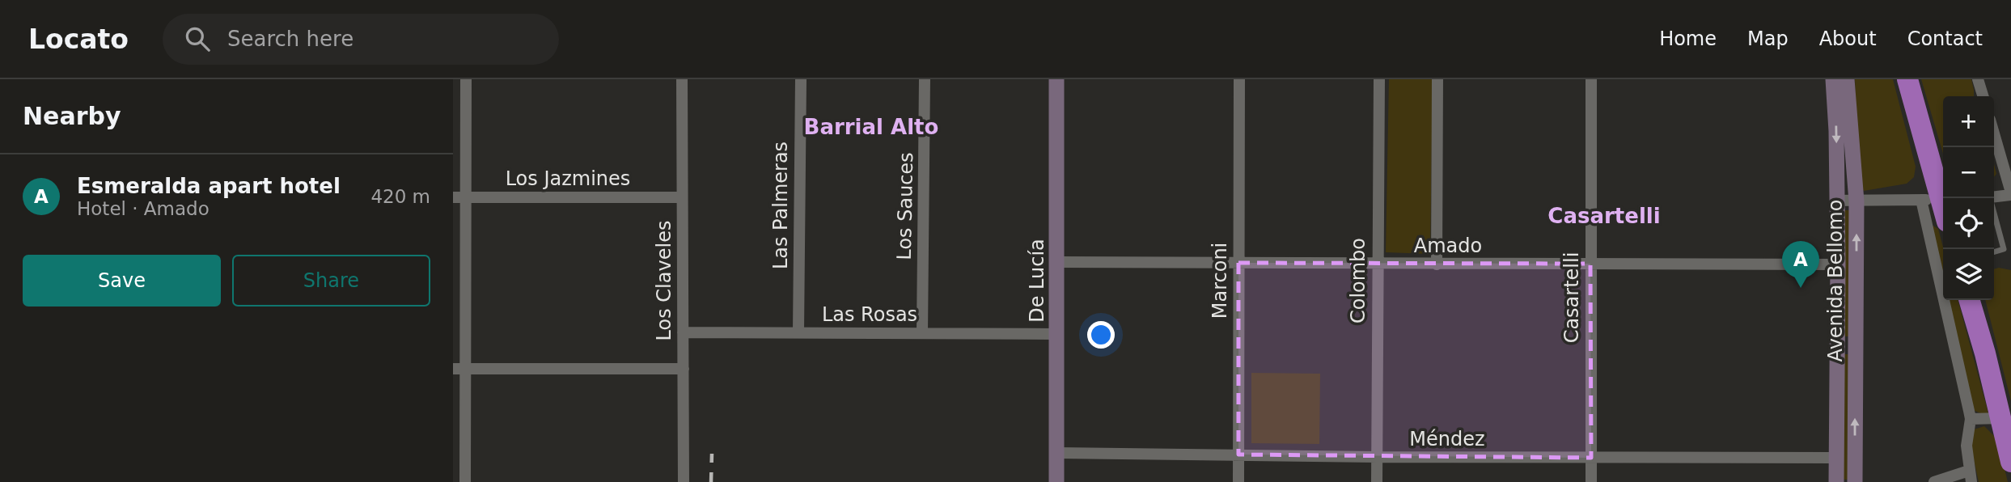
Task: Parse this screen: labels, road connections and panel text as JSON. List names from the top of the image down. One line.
{"streets":{"street":["Los Jazmines","Las Palmeras","Los Sauces","Amado","Los Claveles","De Lucía","Marconi","Colombo","Avenida Bellomo","Casartelli","Las Rosas","Méndez"]},"crossings":[["Los Jazmines","Los Claveles"],["Las Palmeras","Las Rosas"],["Los Sauces","Las Rosas"],["Amado","De Lucía"],["Amado","Marconi"],["Amado","Colombo"],["Amado","Avenida Bellomo"],["Amado","Casartelli"],["Los Claveles","Las Rosas"],["De Lucía","Las Rosas"],["De Lucía","Méndez"],["Marconi","Méndez"],["Colombo","Méndez"],["Avenida Bellomo","Méndez"],["Casartelli","Méndez"]],"districts":["Barrial Alto","Casartelli"],"page":{"header":"Locato","search":"Search here","nav":["Home","Map","About","Contact"],"heading":"Nearby","map_buttons":["+","−"],"list":[{"mark":"A","name":"Esmeralda apart hotel","note":"Hotel · Amado","value":"420 m"}],"buttons":["Save","Share"],"pins":"A"}}
